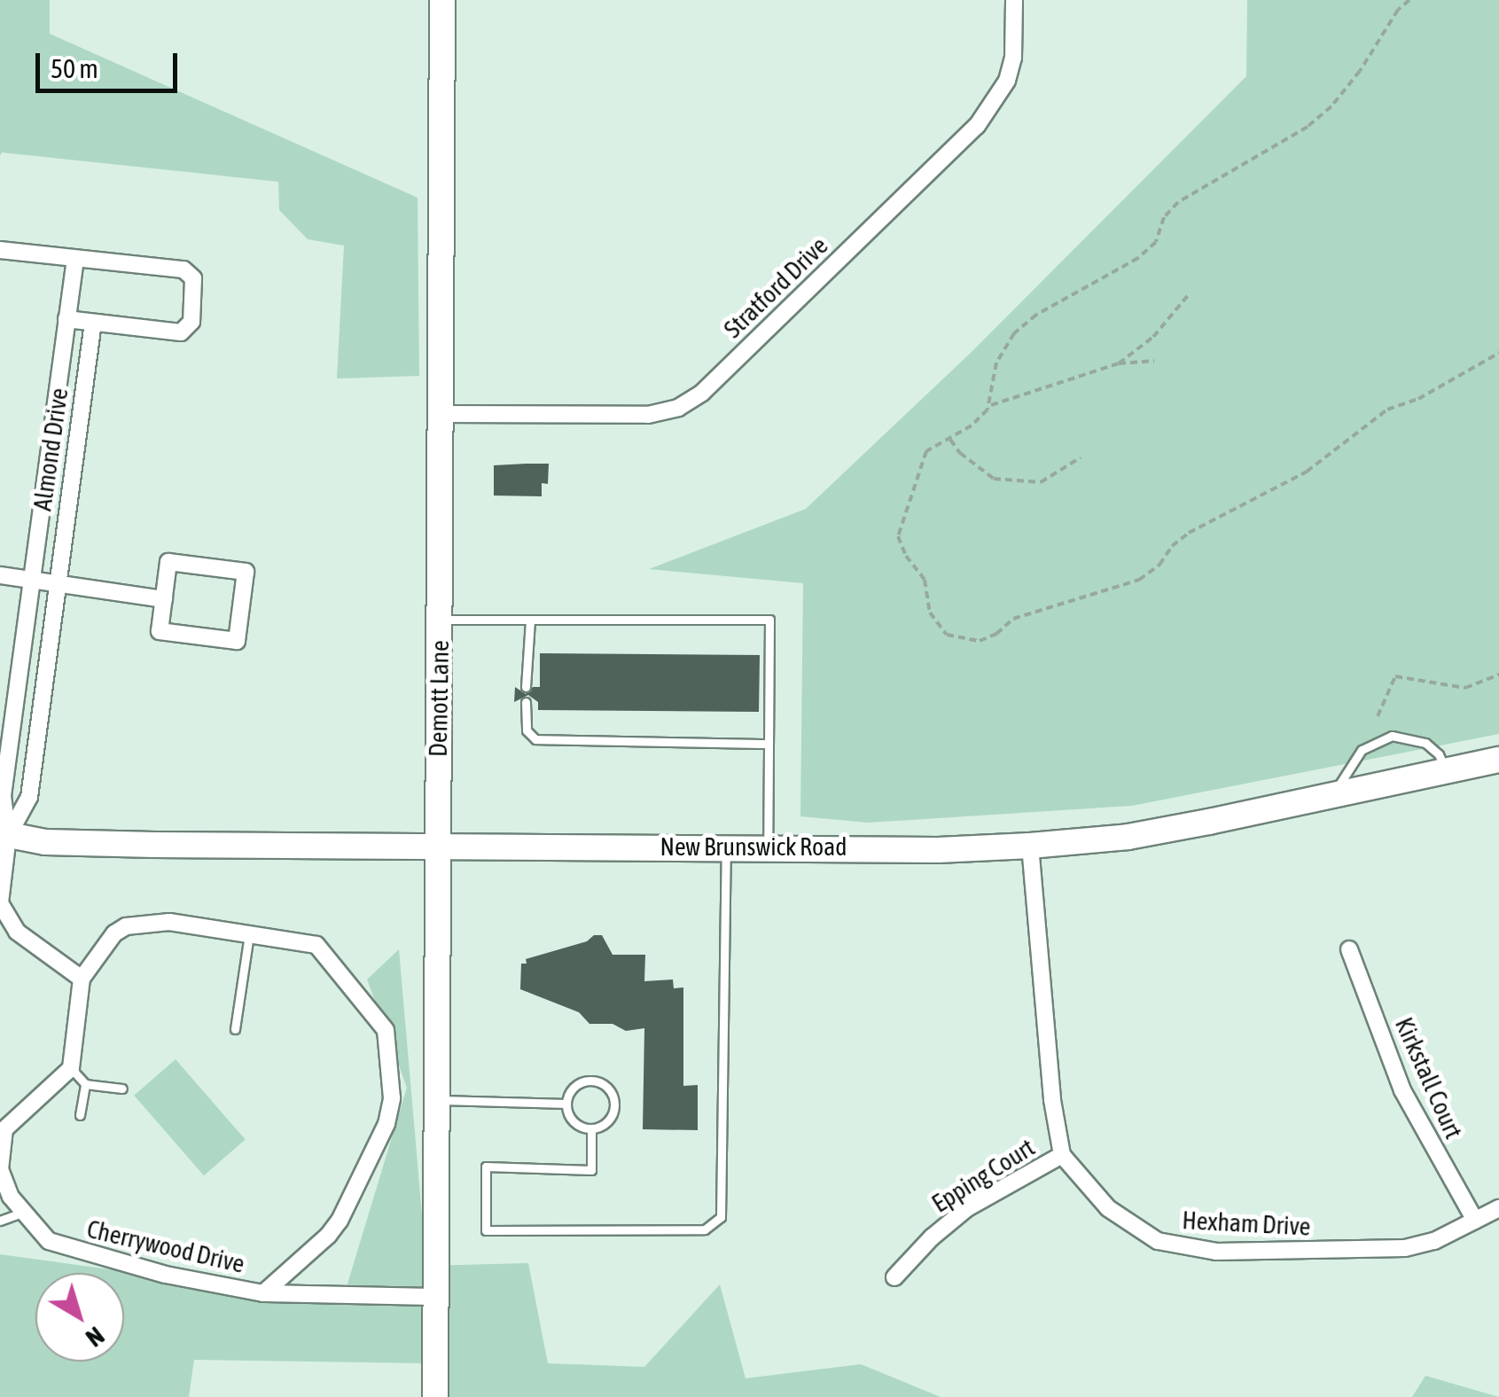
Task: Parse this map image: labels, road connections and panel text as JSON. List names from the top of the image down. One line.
{"streets":{"street":["Stratford Drive","Almond Drive","Demott Lane","New Brunswick Road","Kirkstall Court","Epping Court","Hexham Drive","Cherrywood Drive"]},"crossings":[["Stratford Drive","Demott Lane"],["Almond Drive","New Brunswick Road"],["Demott Lane","New Brunswick Road"],["Demott Lane","Cherrywood Drive"],["Kirkstall Court","Hexham Drive"],["Epping Court","Hexham Drive"]],"scale_bar":"50 m","north":"bottom right"}
